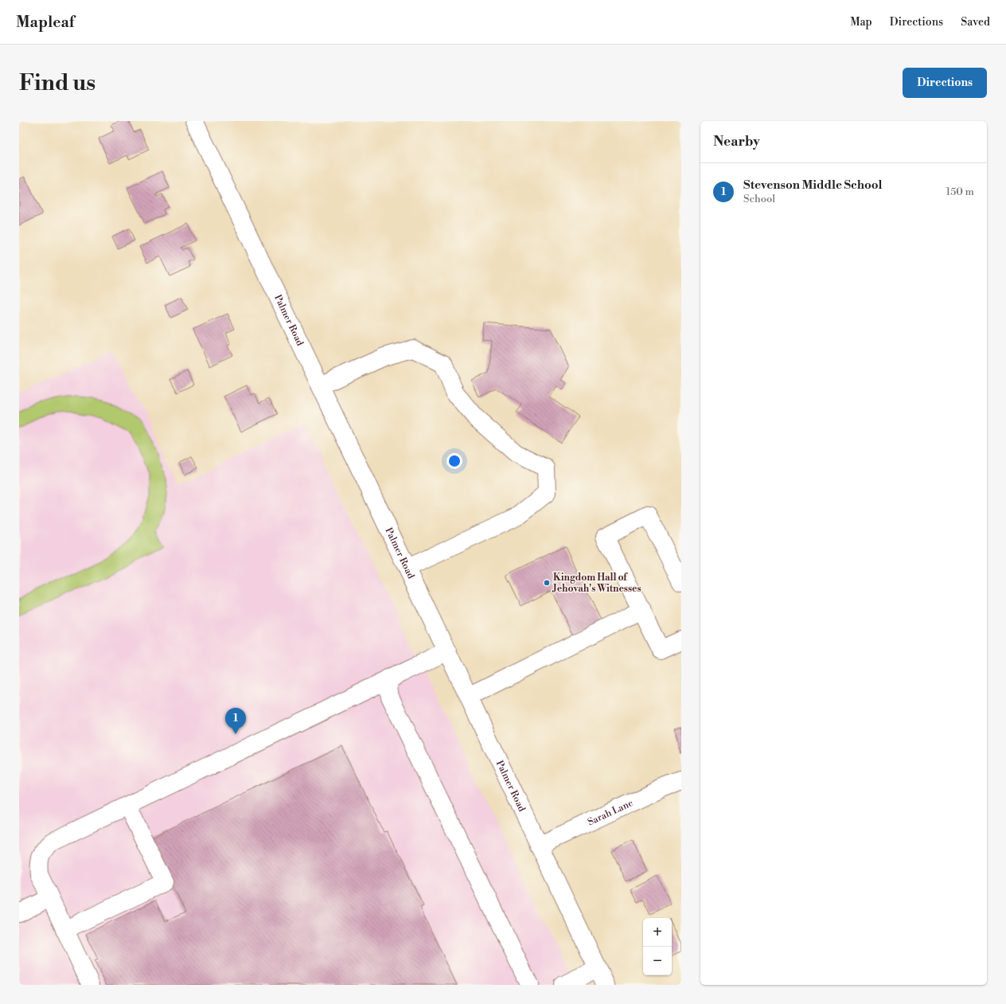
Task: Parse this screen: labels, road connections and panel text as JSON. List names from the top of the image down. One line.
{"streets":{"street":["Palmer Road","Sarah Lane"]},"crossings":[["Palmer Road","Sarah Lane"]],"places":["Kingdom Hall of Jehovah's Witnesses"],"page":{"header":"Mapleaf","nav":["Map","Directions","Saved"],"buttons":"Directions","title":"Find us","heading":"Nearby","list":[{"mark":"1","name":"Stevenson Middle School","note":"School","value":"150 m"}],"pins":"1","map_buttons":["+","−"]}}
